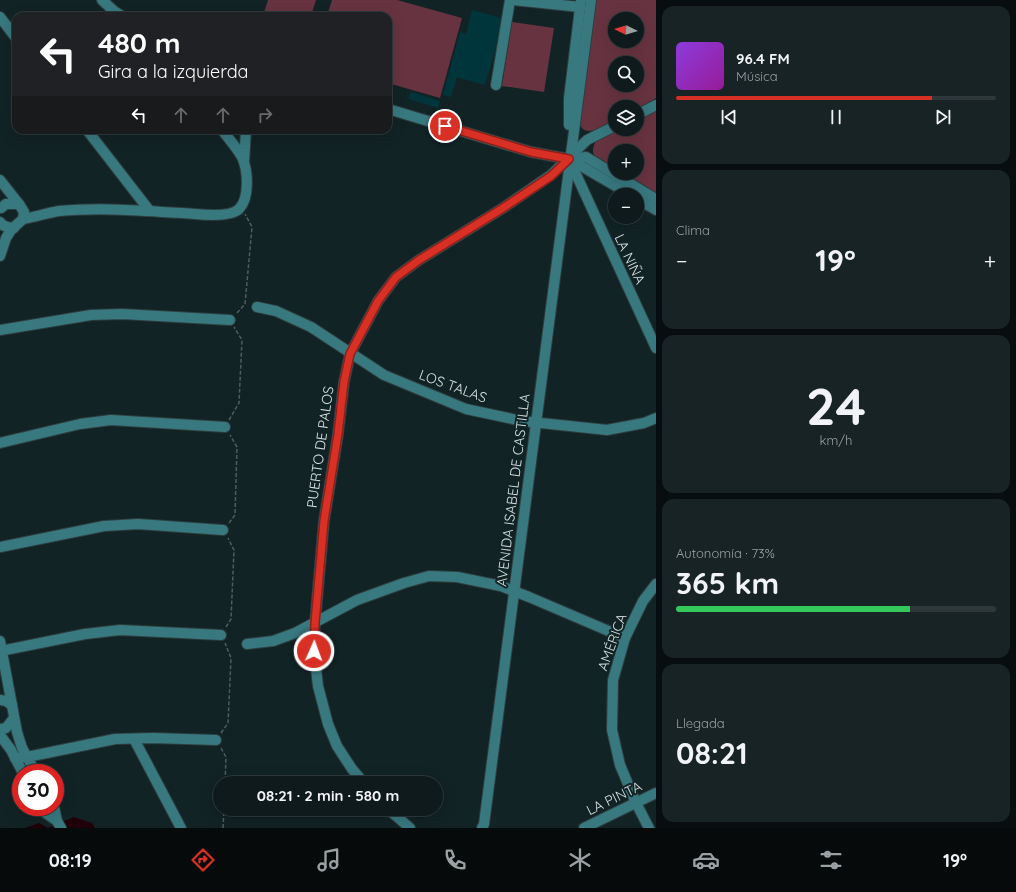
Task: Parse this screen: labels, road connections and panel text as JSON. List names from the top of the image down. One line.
{"streets":{"street":["LA NIÑA","LOS TALAS","PUERTO DE PALOS","AVENIDA ISABEL DE CASTILLA","AMÉRICA","LA PINTA"]},"crossings":[["LA NIÑA","PUERTO DE PALOS"],["LA NIÑA","AVENIDA ISABEL DE CASTILLA"],["LOS TALAS","PUERTO DE PALOS"],["LOS TALAS","AVENIDA ISABEL DE CASTILLA"],["PUERTO DE PALOS","AVENIDA ISABEL DE CASTILLA"],["AMÉRICA","LA PINTA"]],"north":"left","page":{"map_buttons":["+","−"],"turn":["480 m","Gira a la izquierda"],"song":["96.4 FM","Música"],"tile":["Clima",["24","km/h"],["Autonomía · 73%","365 km"],["Llegada","08:21"]],"heat":["−","19°","+"],"limit":"30","trip":"08:21 · 2 min · 580 m","tabs":["08:19","19°"]}}
